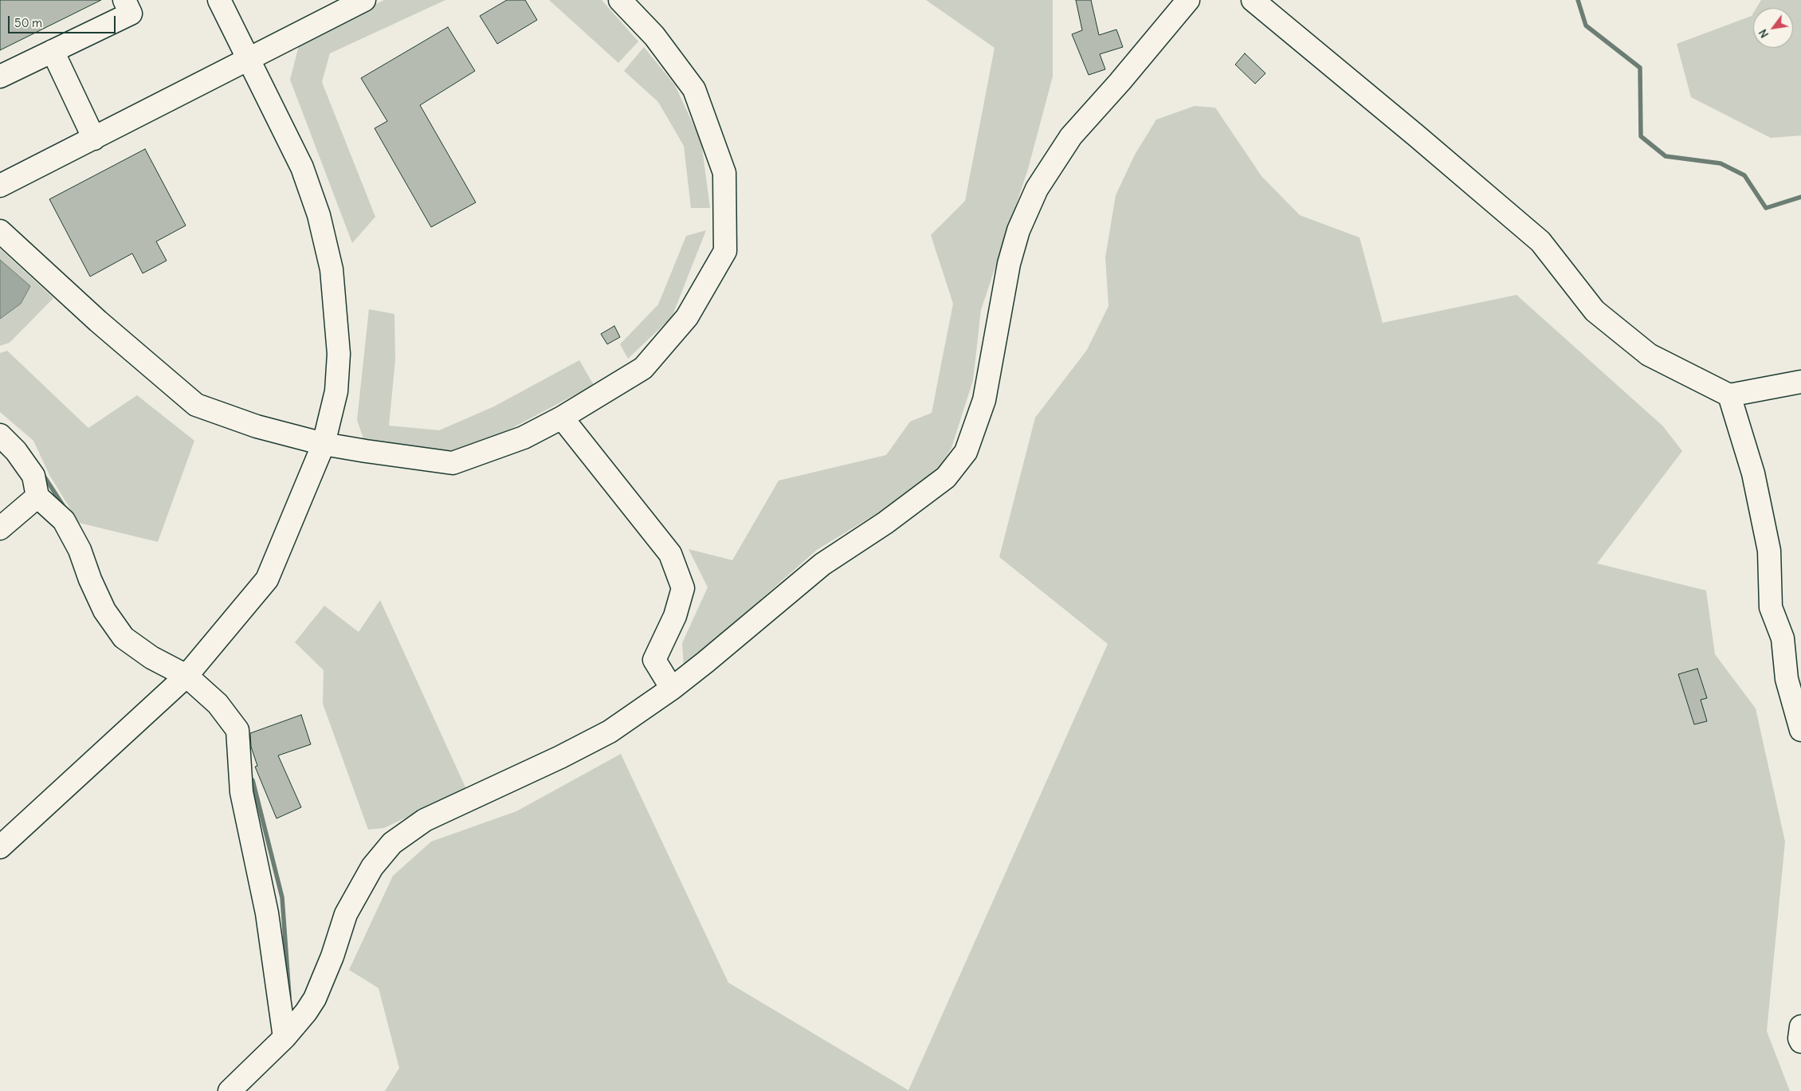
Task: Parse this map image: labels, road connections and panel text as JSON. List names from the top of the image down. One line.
{"scale_bar":"50 m","north":"bottom left"}
